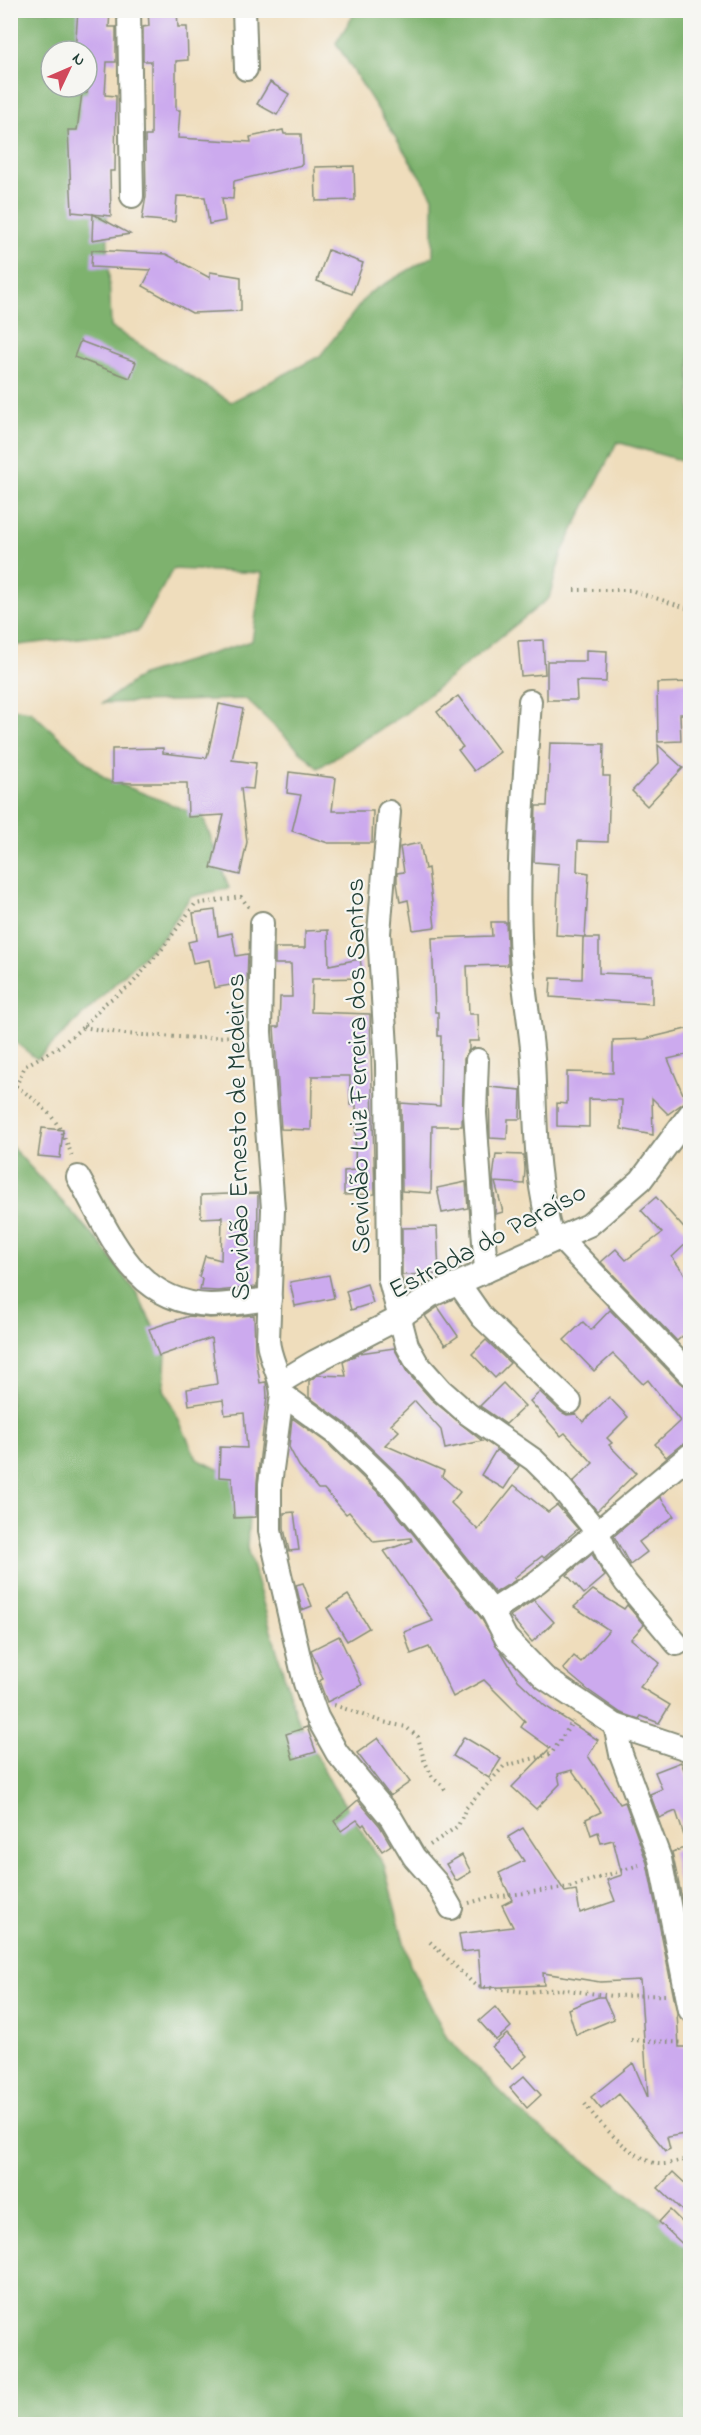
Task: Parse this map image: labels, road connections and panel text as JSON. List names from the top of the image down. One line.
{"streets":{"street":["Servidão Luiz Ferreira dos Santos","Servidão Ernesto de Medeiros","Estrada do Paraíso"]},"crossings":[["Servidão Luiz Ferreira dos Santos","Estrada do Paraíso"],["Servidão Ernesto de Medeiros","Estrada do Paraíso"]],"north":"top right"}
